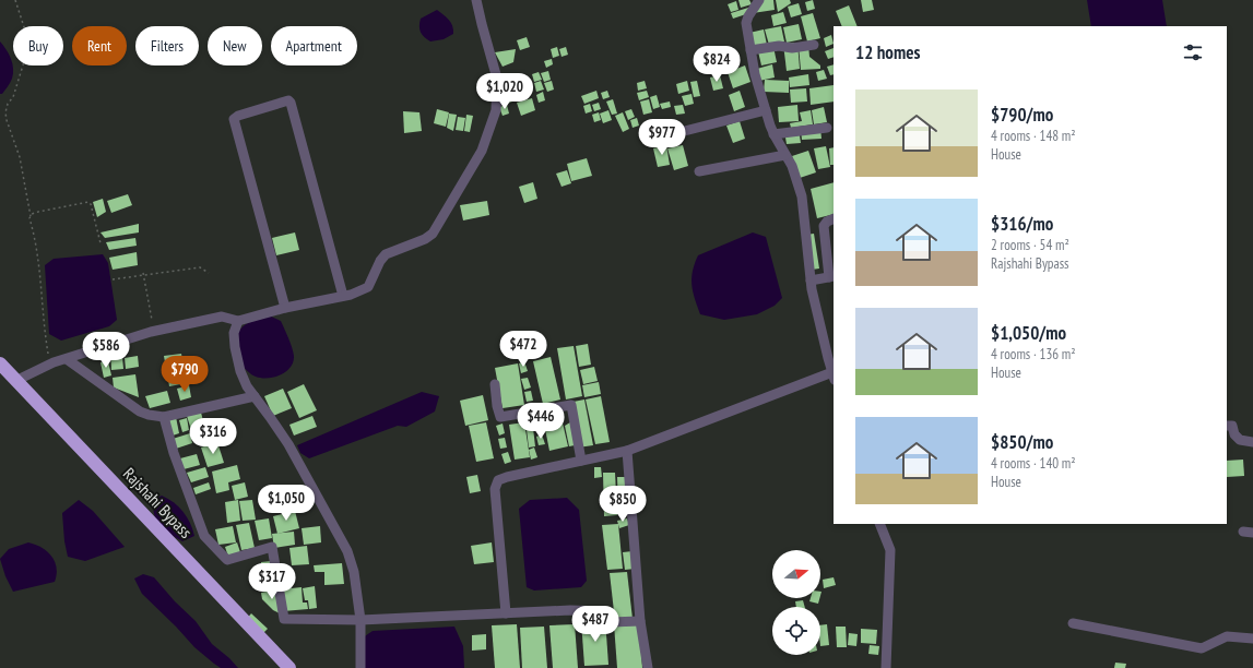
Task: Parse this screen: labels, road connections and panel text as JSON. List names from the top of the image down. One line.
{"streets":{"highway":["Rajshahi Bypass"]},"north":"right","page":{"chip":["Buy","Rent","Filters","New","Apartment"],"heading":"12 homes","price":["$824","$1,020","$977","$472","$586","$790","$446","$316","$1,050","$850","$317","$487"],"list":[{"name":"$790/mo","note":"4 rooms · 148 m² · House"},{"name":"$316/mo","note":"2 rooms · 54 m² · Rajshahi Bypass"},{"name":"$1,050/mo","note":"4 rooms · 136 m² · House"},{"name":"$850/mo","note":"4 rooms · 140 m² · House"}]}}
